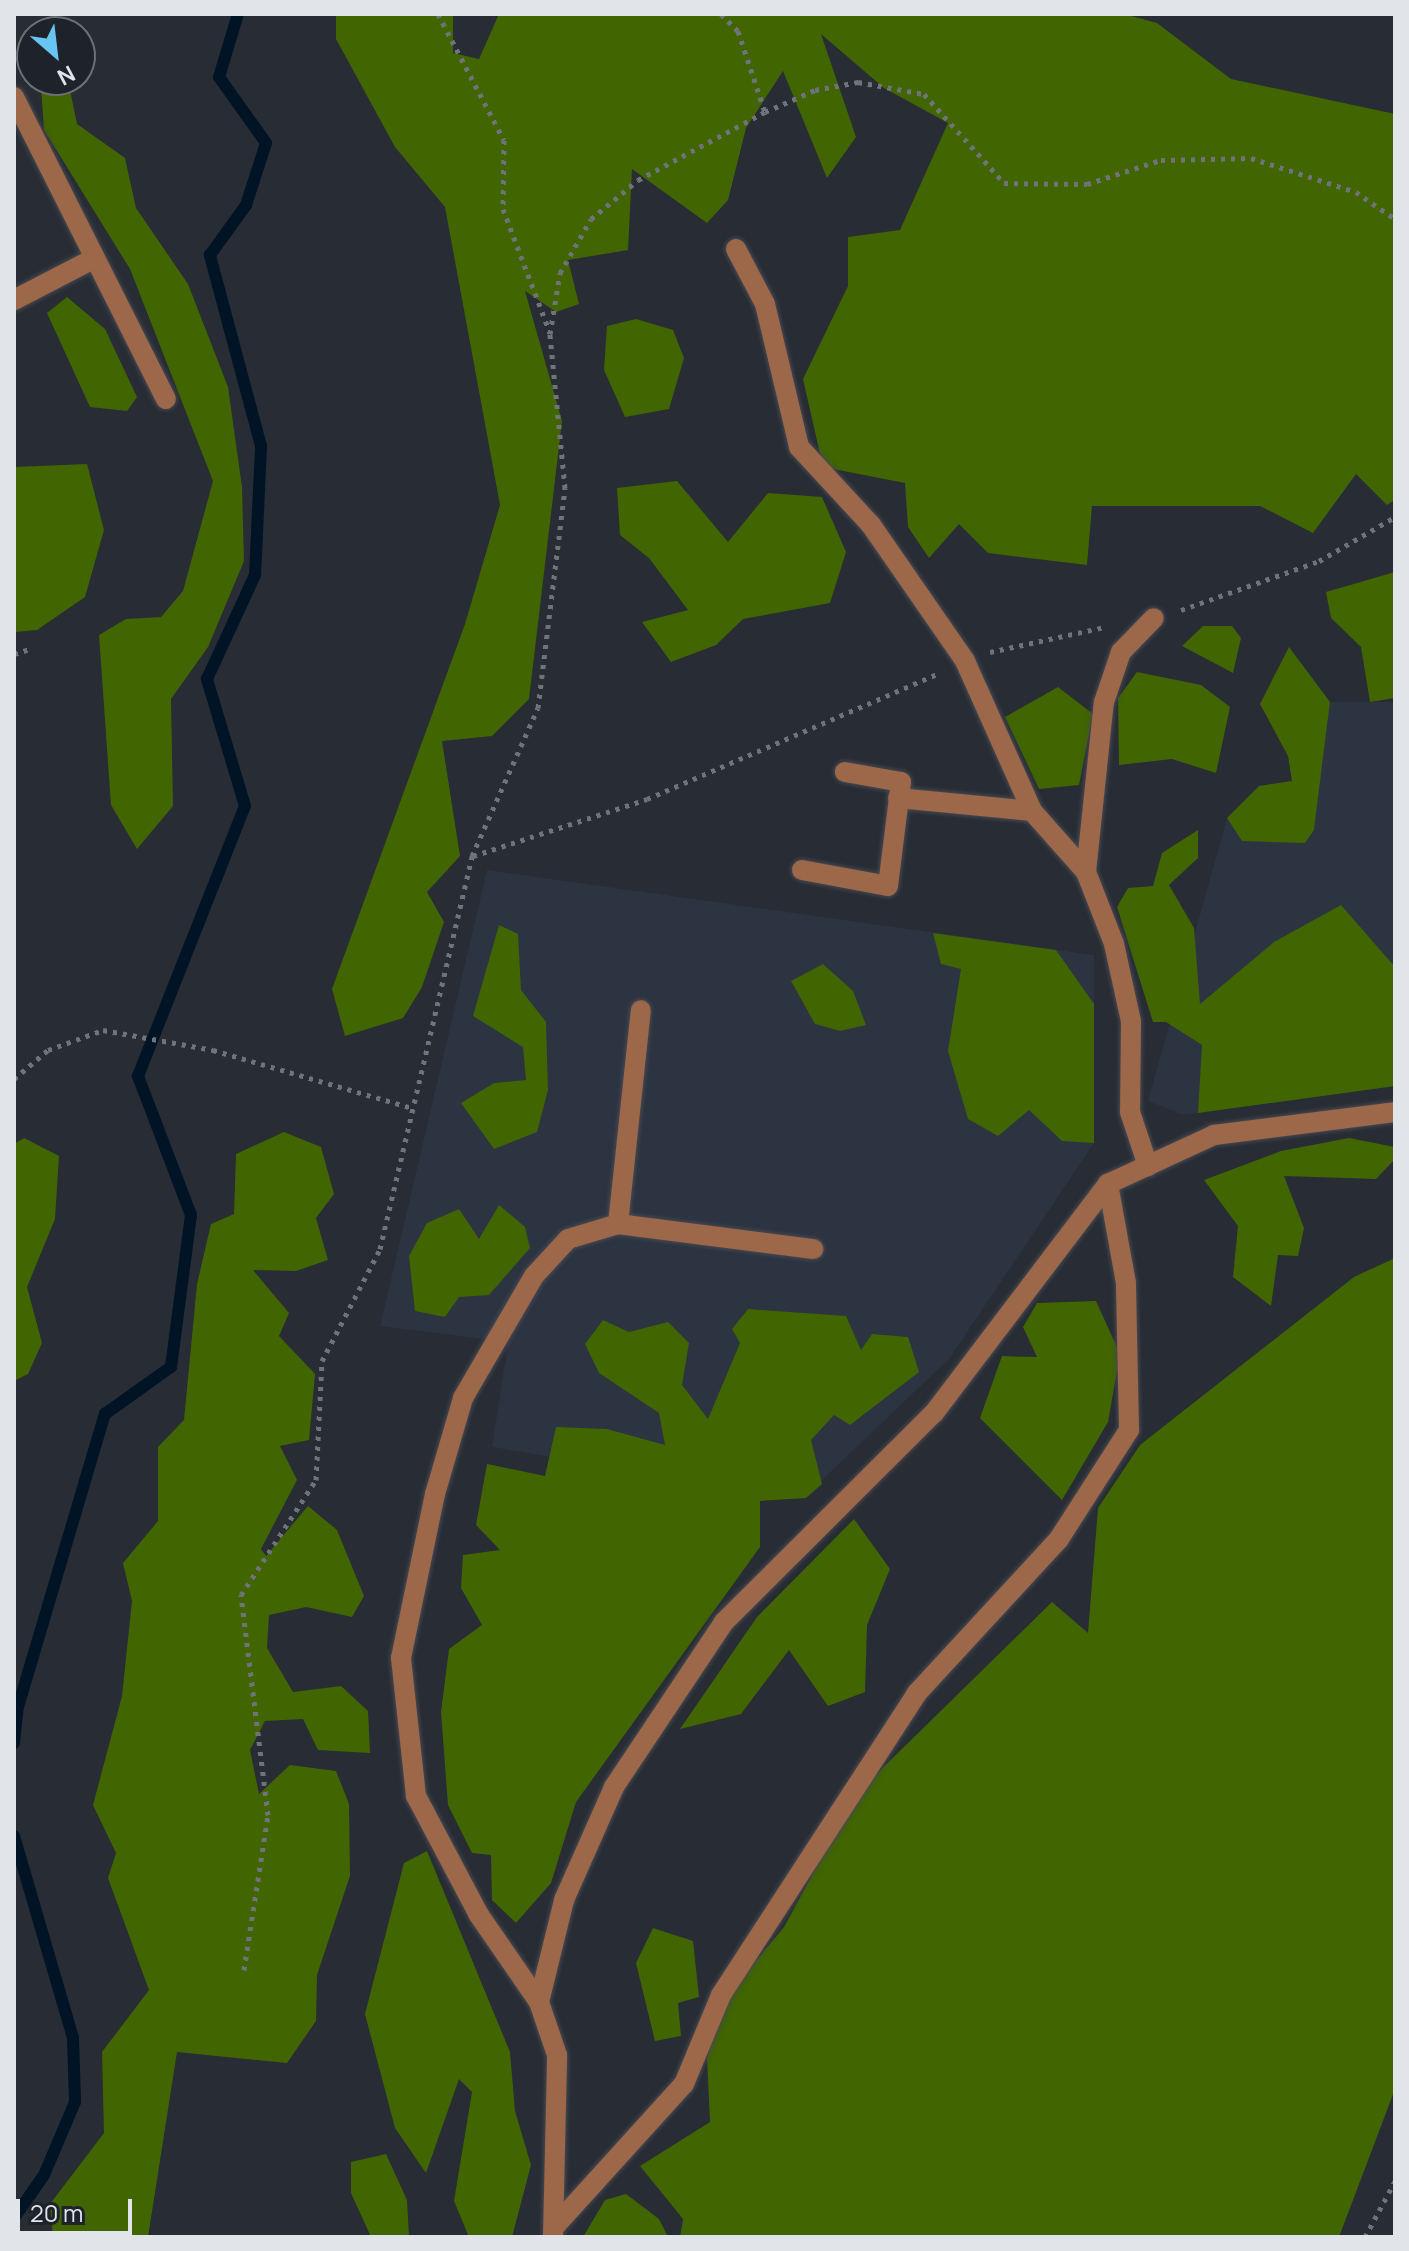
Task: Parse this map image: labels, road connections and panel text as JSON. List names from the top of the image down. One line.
{"scale_bar":"20 m","north":"bottom right"}
